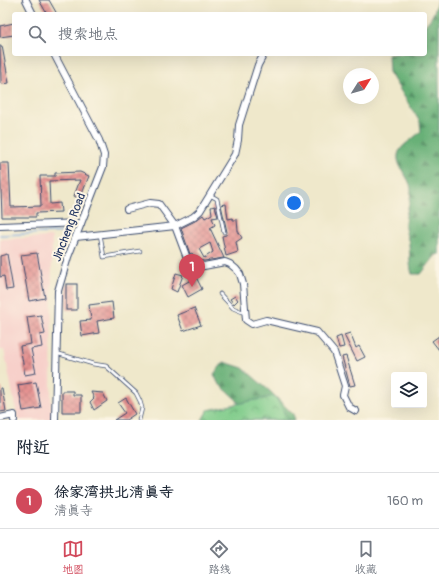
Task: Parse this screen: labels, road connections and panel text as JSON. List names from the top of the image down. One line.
{"streets":{"street":["Jincheng Road"]},"north":"top right","page":{"search":"搜索地点","pins":"1","heading":"附近","list":[{"mark":"1","name":"徐家湾拱北清真寺","note":"清真寺","value":"160 m"}],"nav":["地图","路线","收藏"]}}
